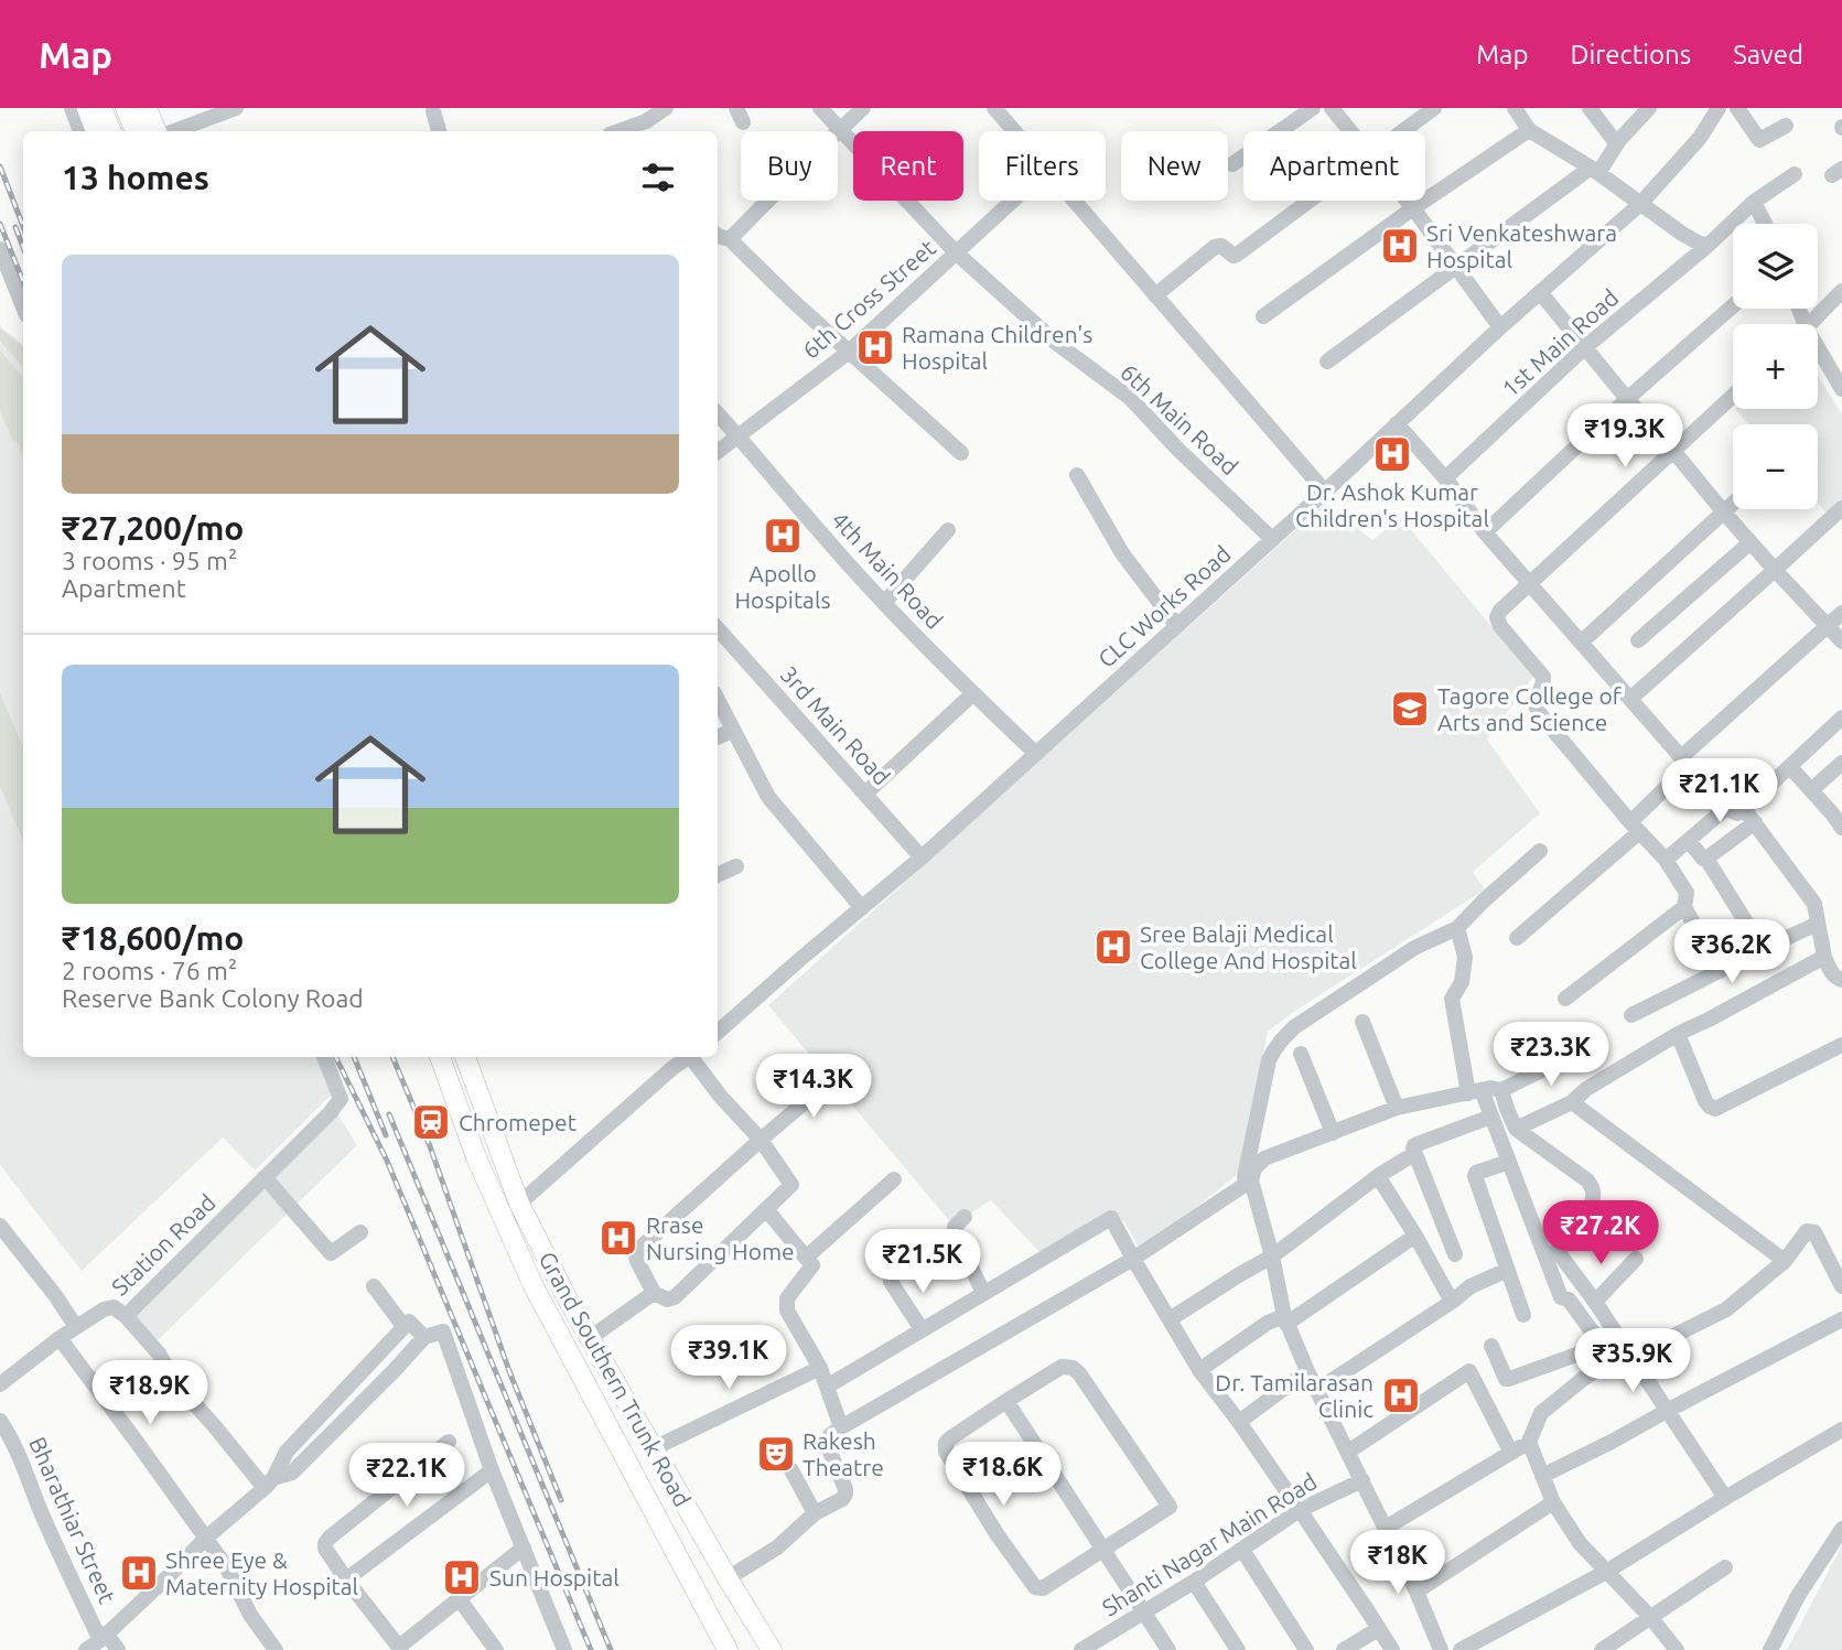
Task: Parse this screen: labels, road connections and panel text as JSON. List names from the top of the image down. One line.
{"streets":{"main road":["Grand Southern Trunk Road"],"street":["6th Cross Street","1st Main Road","6th Main Road","4th Main Road","CLC Works Road","3rd Main Road","Station Road","Bharathiar Street","Shanti Nagar Main Road"]},"crossings":[["6th Cross Street","6th Main Road"],["6th Cross Street","4th Main Road"],["6th Main Road","CLC Works Road"],["4th Main Road","CLC Works Road"],["CLC Works Road","3rd Main Road"]],"places":{"hospital":["Sri Venkateshwara Hospital","Ramana Children's Hospital","Dr. Ashok Kumar Children's Hospital","Apollo Hospitals","Sree Balaji Medical College And Hospital","Rrase Nursing Home","Dr. Tamilarasan Clinic","Shree Eye & Maternity Hospital","Sun Hospital"],"school or university":["Tagore College of Arts and Science"],"station":["Chromepet"],"theatre":["Rakesh Theatre"]},"page":{"header":"Map","nav":["Map","Directions","Saved"],"chip":["Buy","Rent","Filters","New","Apartment"],"heading":"13 homes","map_buttons":["+","−"],"list":[{"name":"₹27,200/mo","note":"3 rooms · 95 m² · Apartment"},{"name":"₹18,600/mo","note":"2 rooms · 76 m² · Reserve Bank Colony Road"}],"price":["₹19.3K","₹21.1K","₹36.2K","₹23.3K","₹14.3K","₹27.2K","₹21.5K","₹39.1K","₹35.9K","₹18.9K","₹18.6K","₹22.1K","₹18K"]}}
